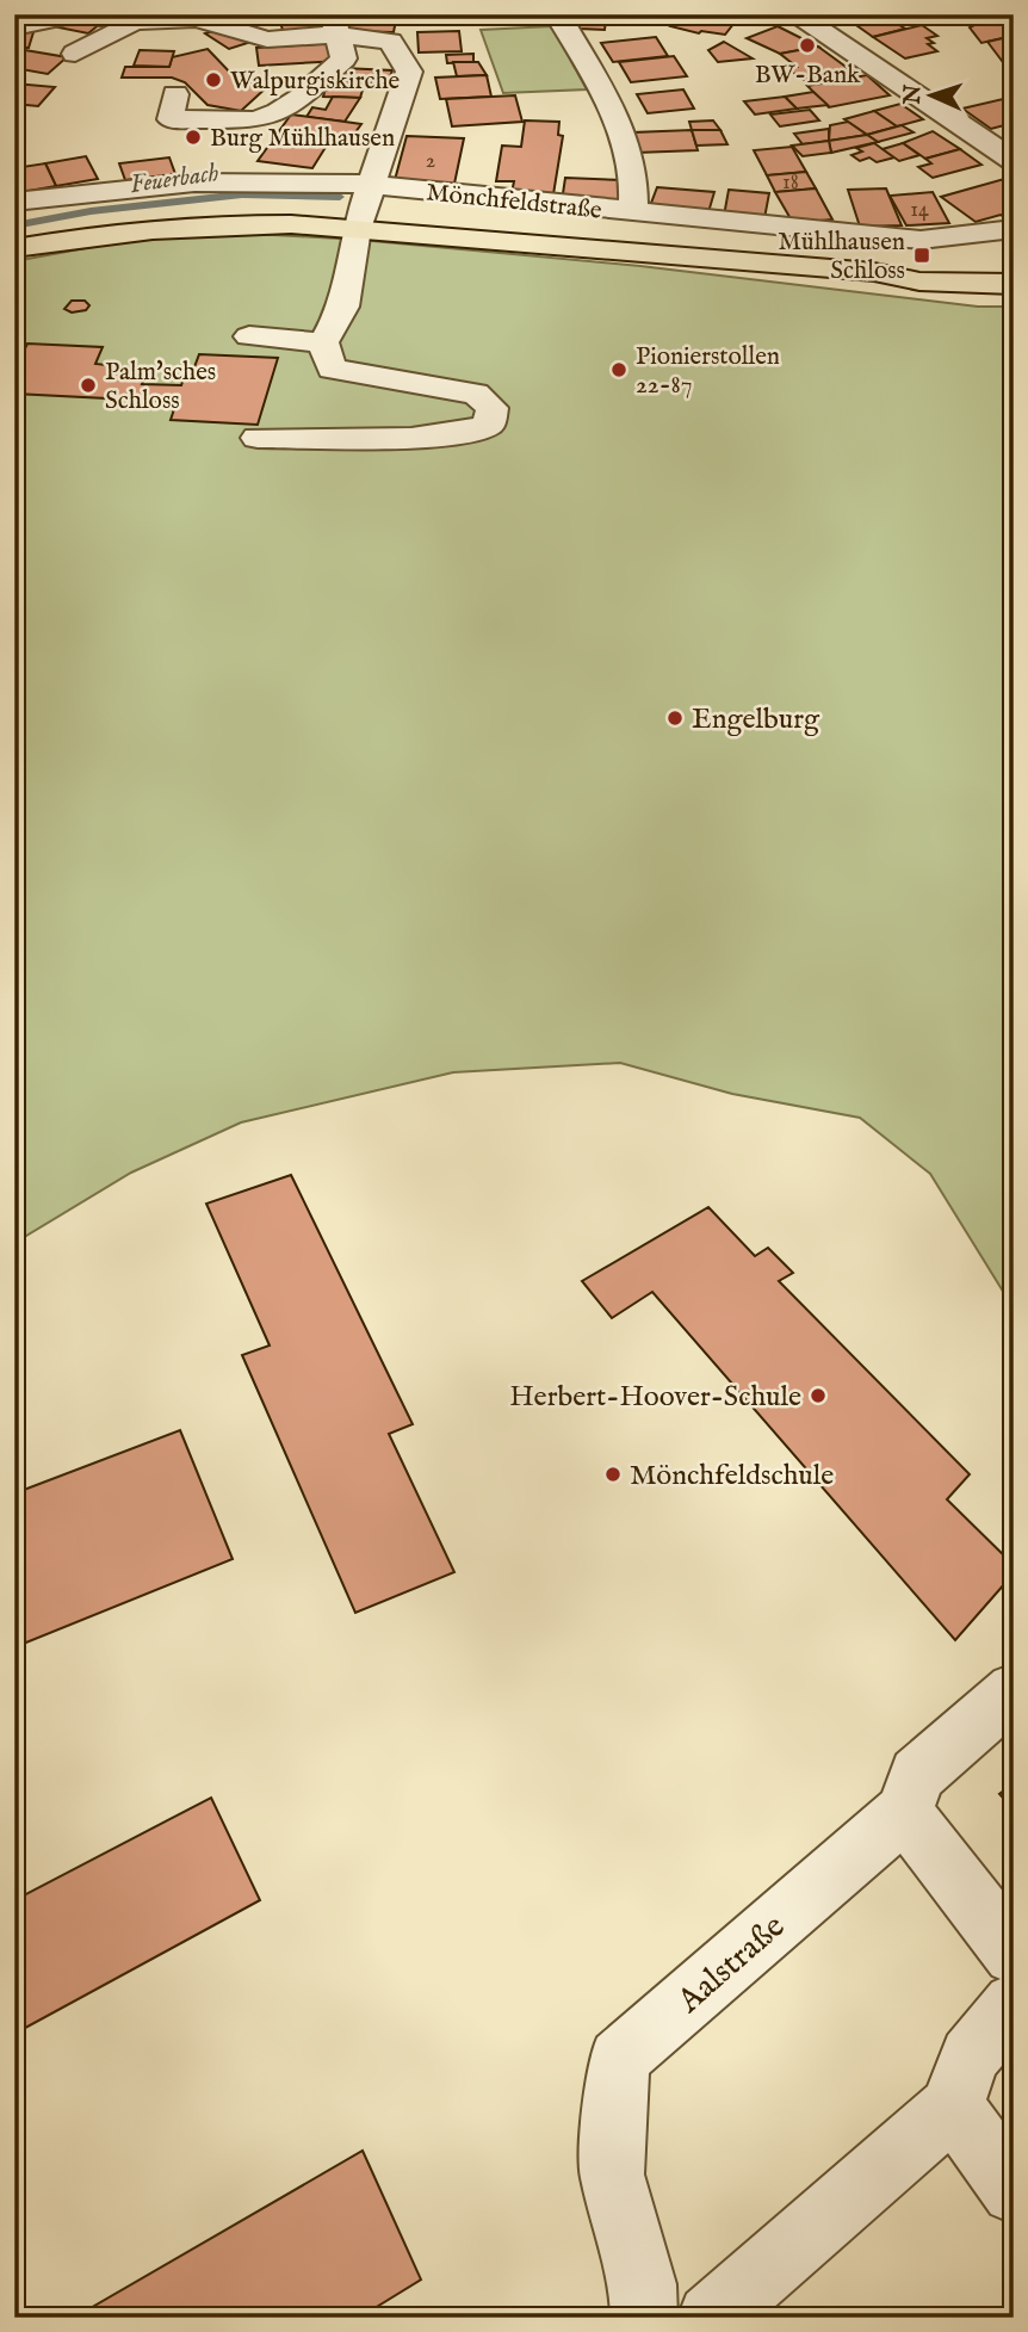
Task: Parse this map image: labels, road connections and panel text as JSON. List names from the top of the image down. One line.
{"streets":{"main road":["Mönchfeldstraße"],"street":["Aalstraße"]},"water":["Feuerbach"],"places":{"other":["BW-Bank","Walpurgiskirche","Burg Mühlhausen","Pionierstollen 22-87","Palm'sches Schloss","Engelburg","Herbert-Hoover-Schule","Mönchfeldschule"],"transit":["Mühlhausen Schloss"]},"house_numbers":["2","18","14"],"north":"left"}
